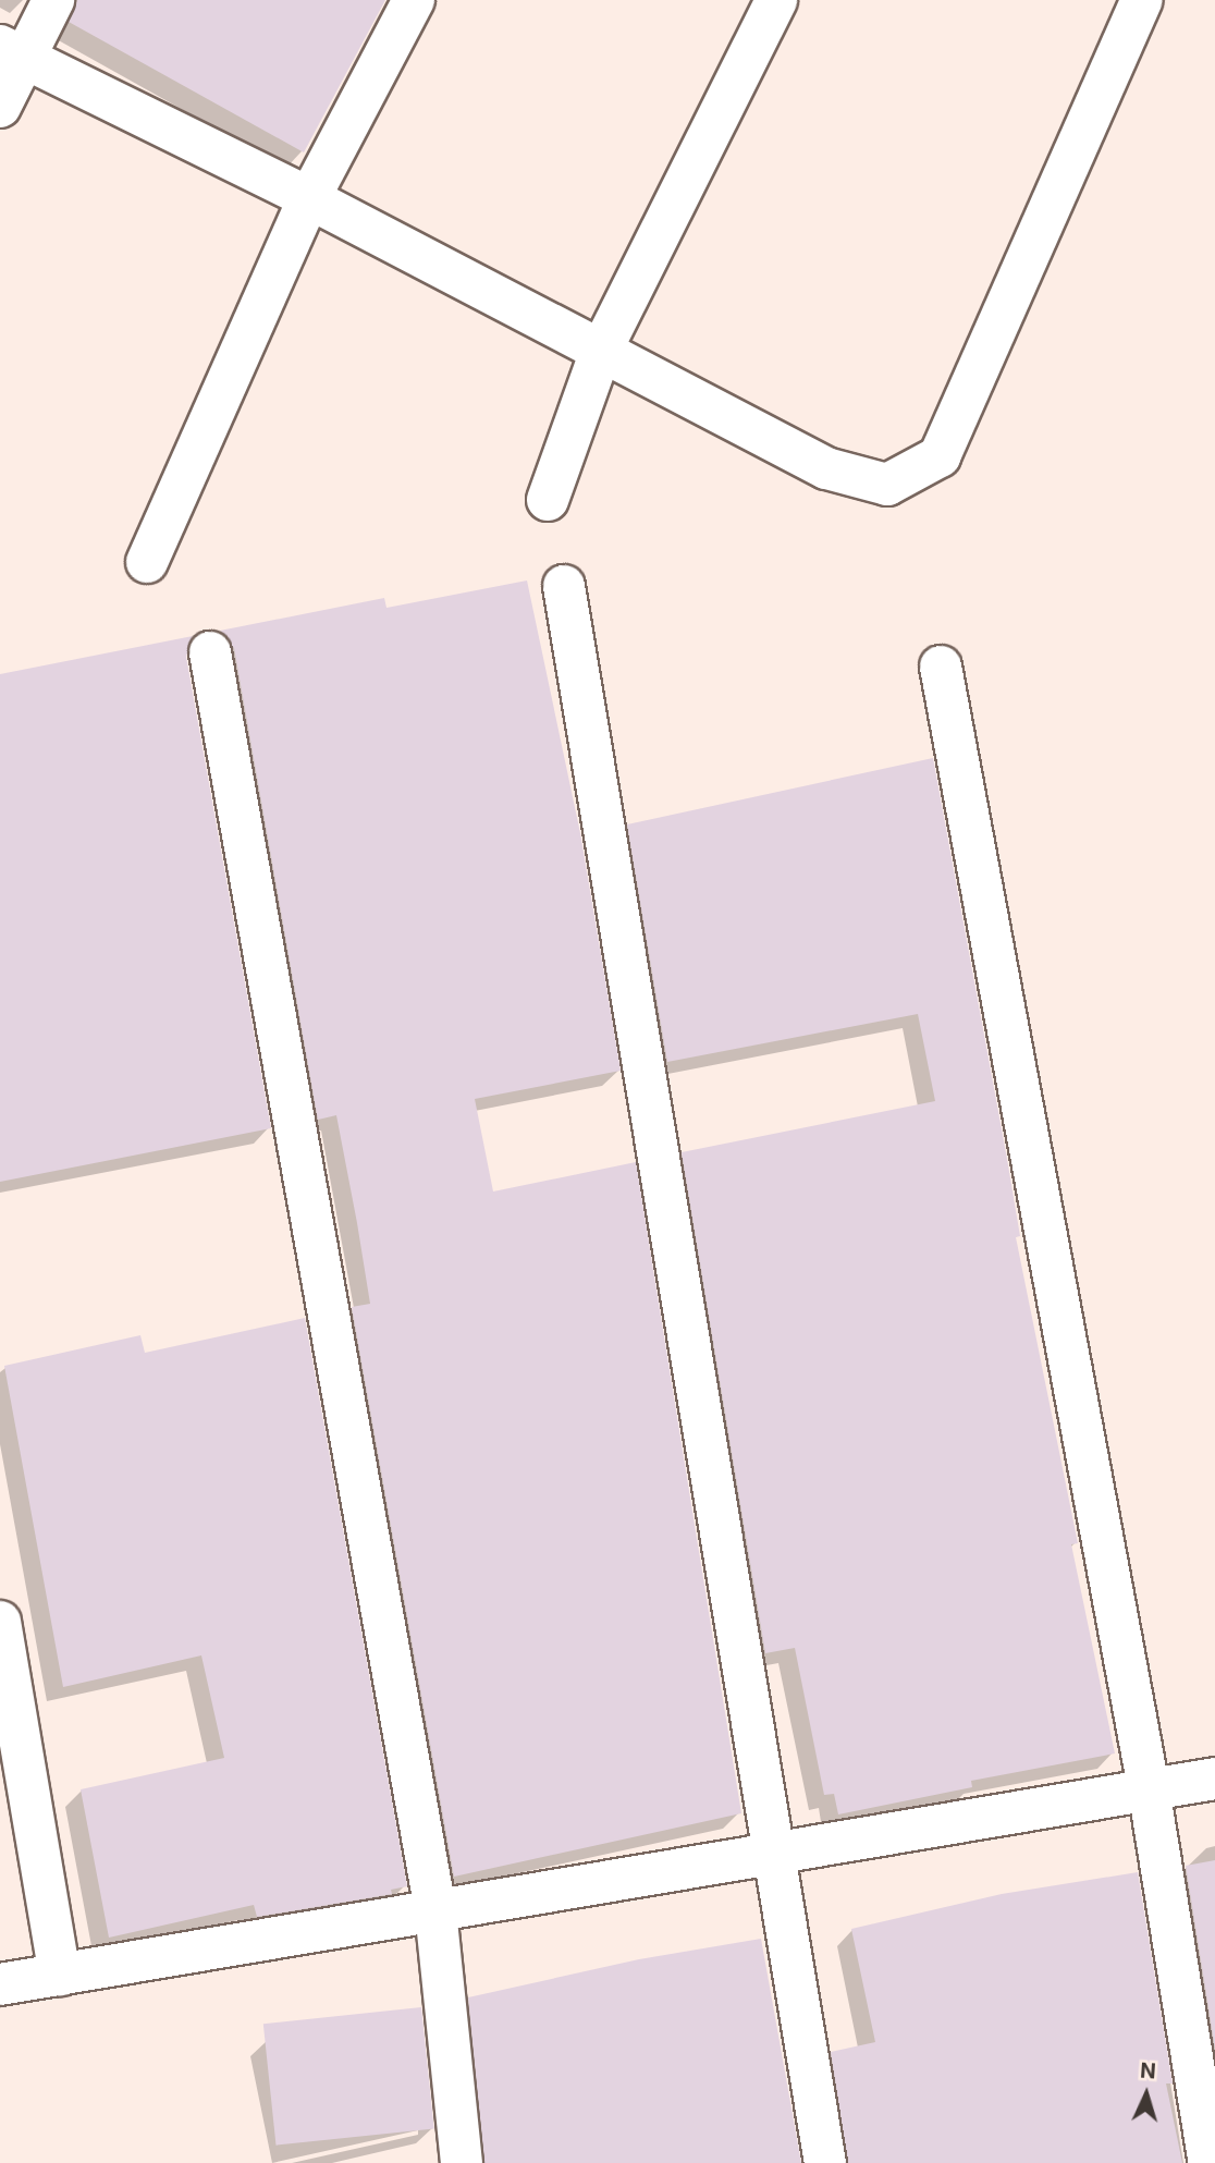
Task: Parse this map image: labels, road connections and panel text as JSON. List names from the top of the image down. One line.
{"north":"top"}
